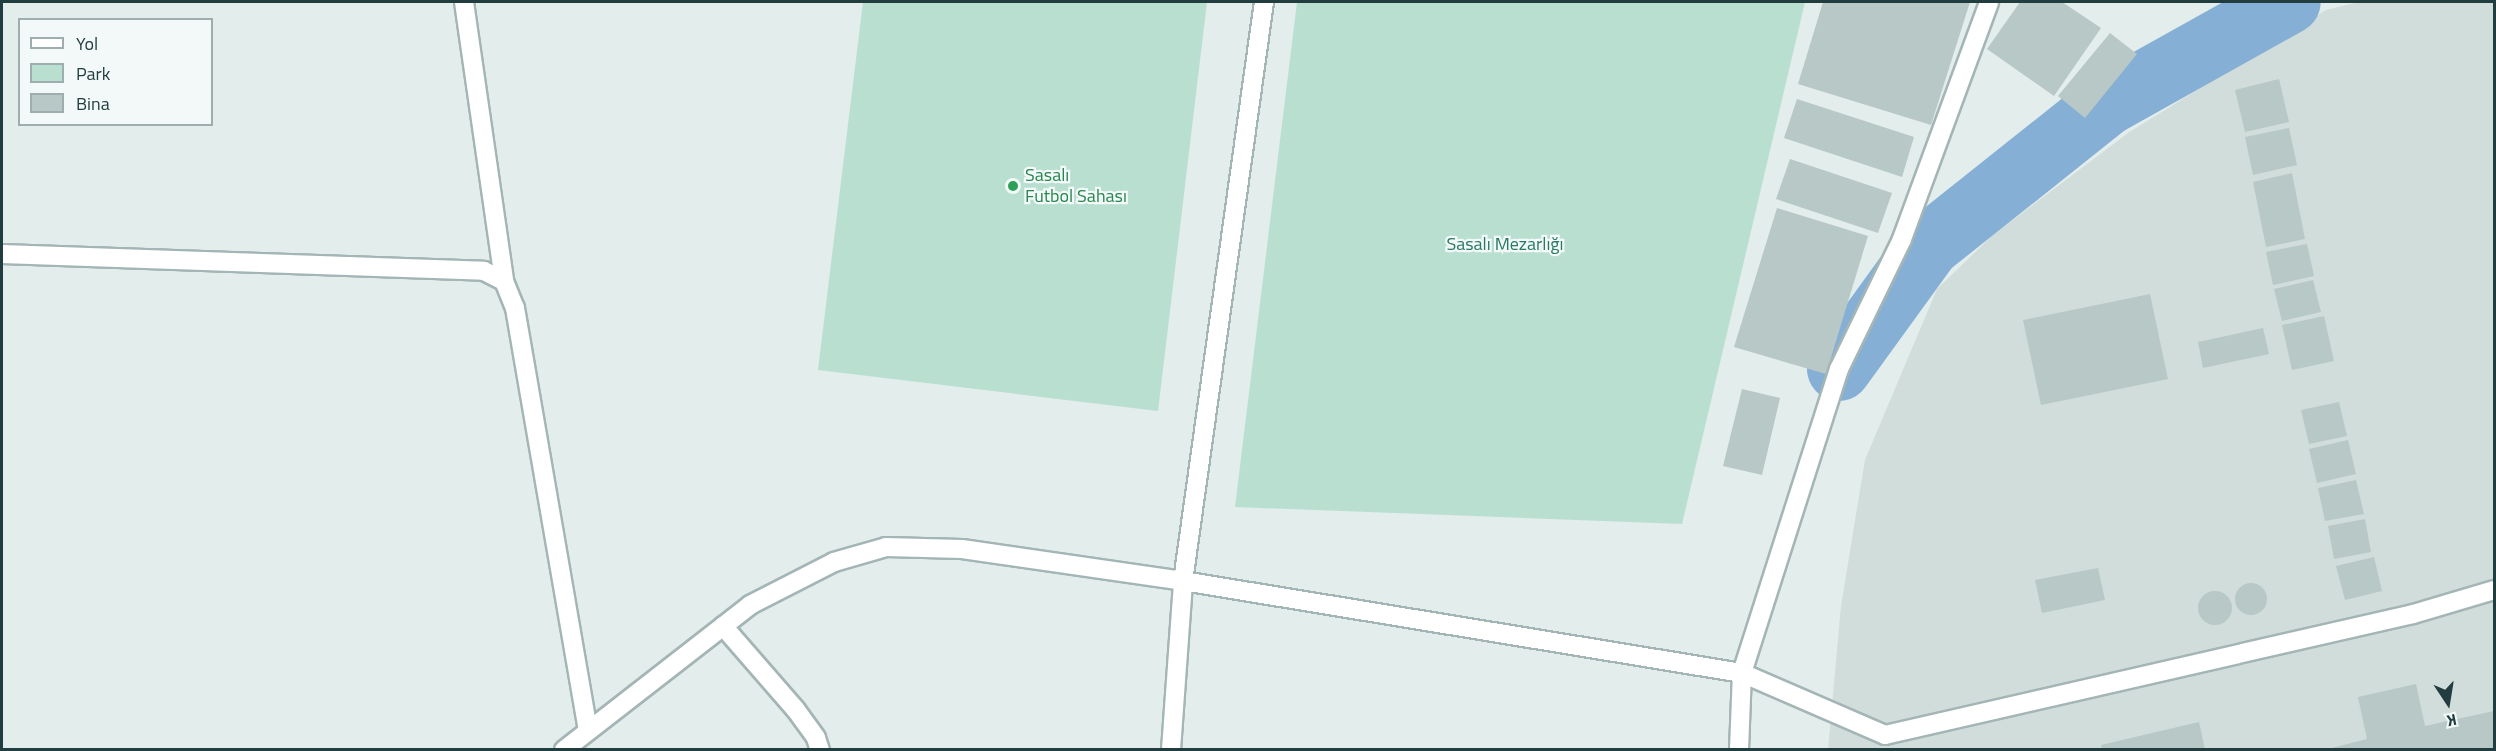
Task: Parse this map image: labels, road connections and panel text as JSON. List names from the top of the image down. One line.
{"parks":["Sasalı Mezarlığı"],"places":["Sasalı Futbol Sahası"],"legend":["Yol","Park","Bina"],"north":"bottom"}
